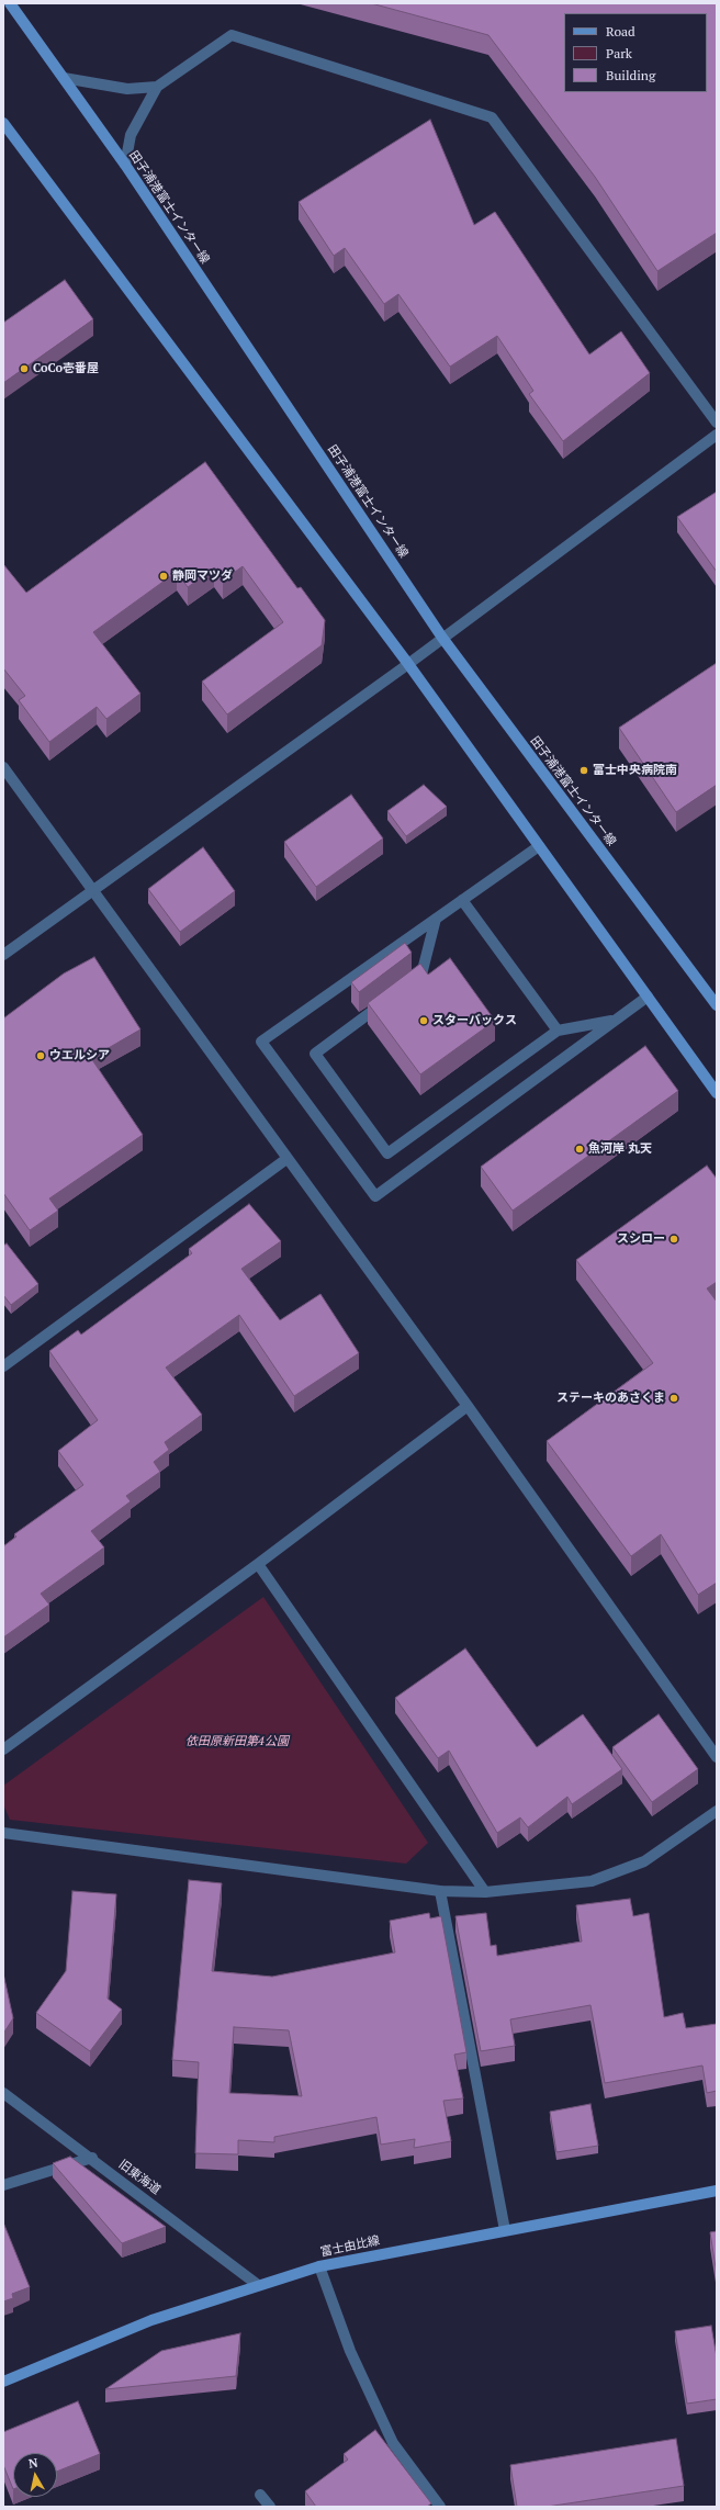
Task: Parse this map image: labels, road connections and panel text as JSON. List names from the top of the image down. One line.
{"streets":{"main road":["田子浦港富士インター線","富士由比線"],"street":["旧東海道"]},"crossings":[["旧東海道","富士由比線"]],"parks":["依田原新田第4公園"],"places":["CoCo壱番屋","静岡マツダ","富士中央病院南","スターバックス","ウエルシア","魚河岸 丸天","スシロー","ステーキのあさくま"],"legend":["Road","Park","Building"],"north":"top"}
